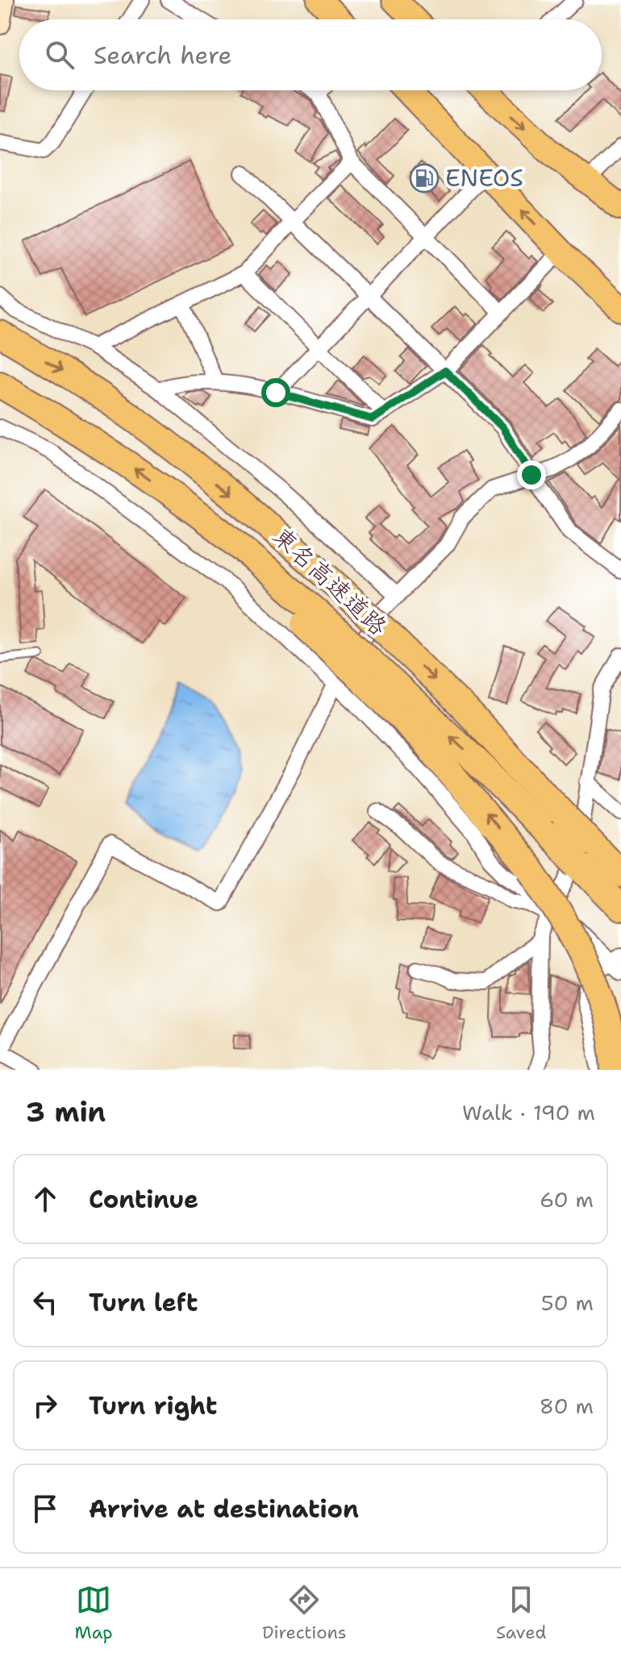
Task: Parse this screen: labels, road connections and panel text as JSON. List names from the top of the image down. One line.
{"streets":{"highway":["東名高速道路"]},"places":{"fuel station":["ENEOS"]},"page":{"search":"Search here","heading":["3 min","Walk · 190 m"],"list":[["Continue","60 m"],["Turn left","50 m"],["Turn right","80 m"],"Arrive at destination"],"nav":["Map","Directions","Saved"]}}
